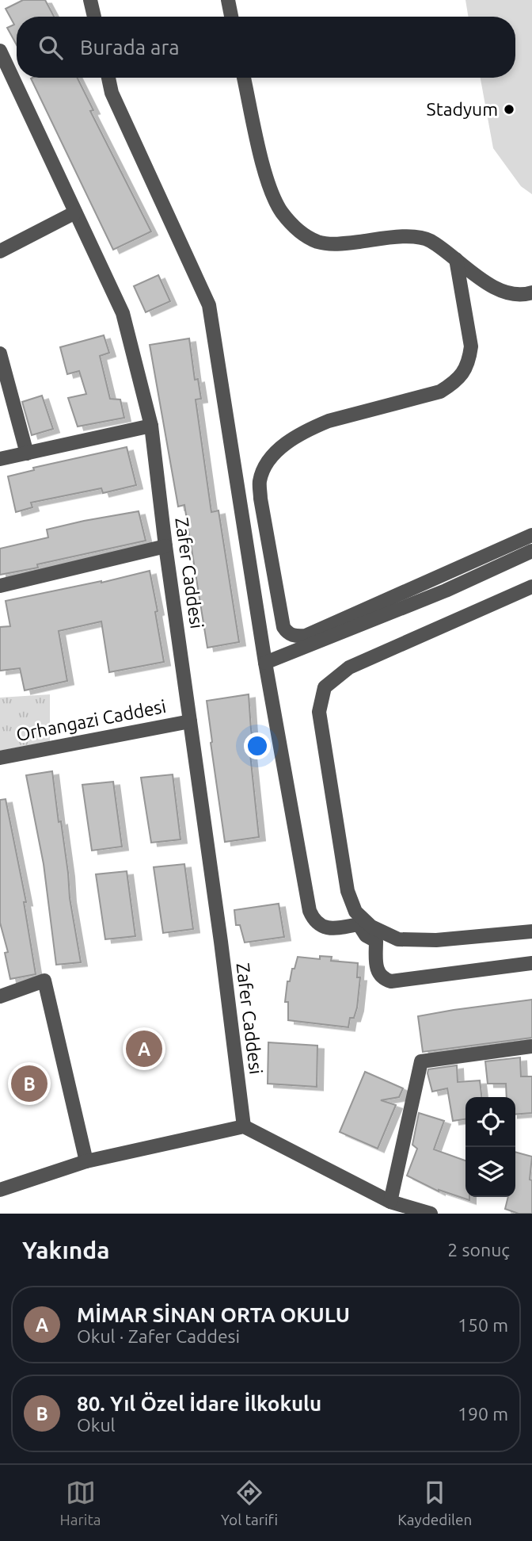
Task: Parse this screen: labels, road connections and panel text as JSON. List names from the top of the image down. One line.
{"streets":{"street":["Zafer Caddesi","Orhangazi Caddesi"]},"crossings":[["Zafer Caddesi","Orhangazi Caddesi"]],"places":["Stadyum"],"page":{"search":"Burada ara","pins":["A","B"],"heading":["Yakında","2 sonuç"],"list":[{"mark":"A","name":"MİMAR SİNAN ORTA OKULU","note":"Okul · Zafer Caddesi","value":"150 m"},{"mark":"B","name":"80. Yıl Özel İdare İlkokulu","note":"Okul","value":"190 m"}],"nav":["Harita","Yol tarifi","Kaydedilen"]}}
